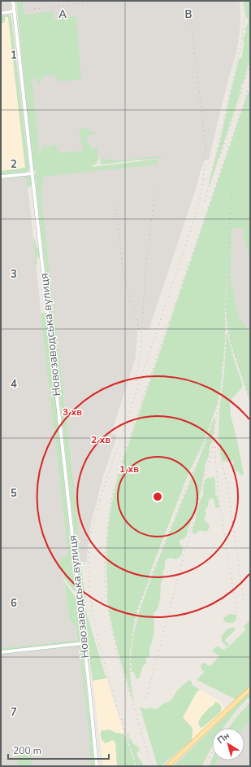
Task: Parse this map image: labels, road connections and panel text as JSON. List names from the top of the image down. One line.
{"streets":{"street":["Новозаводська вулиця"]},"scale_bar":"200 m","north":"top left","grid":{"columns":["A","B"],"rows":["1","2","3","4","5","6","7"]},"rings":["3 хв","2 хв","1 хв"]}
